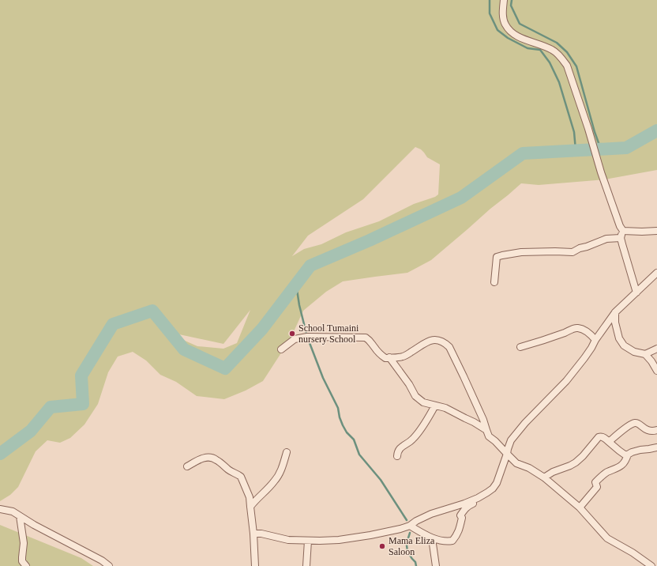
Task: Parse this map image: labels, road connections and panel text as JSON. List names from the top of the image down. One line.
{"places":["School Tumaini nursery School","Mama Eliza Saloon"]}
